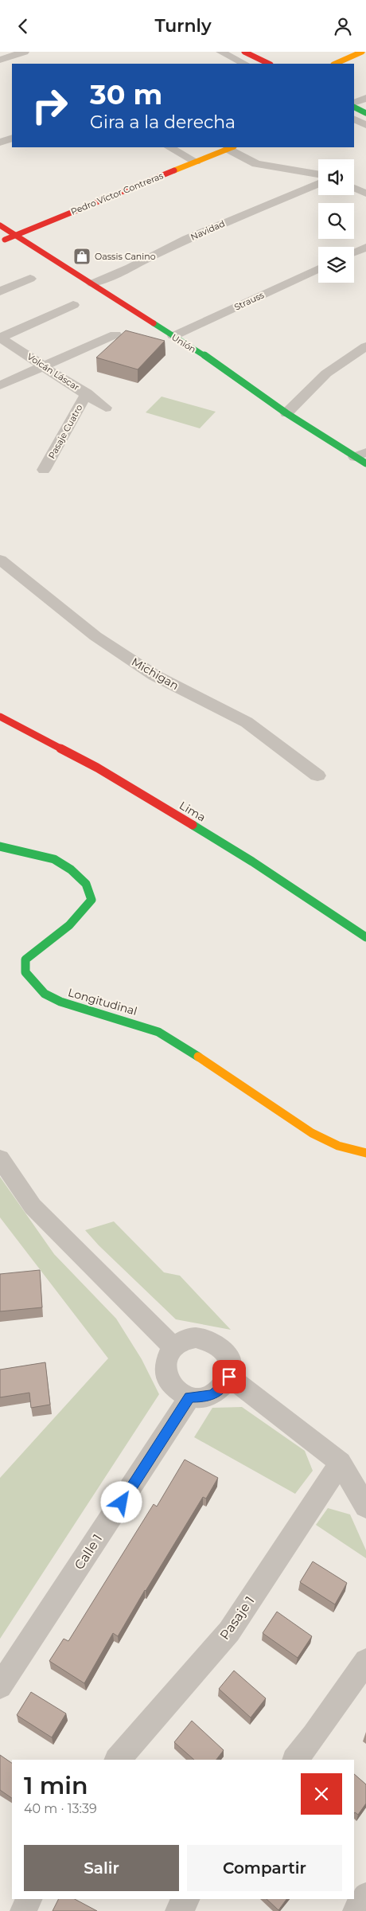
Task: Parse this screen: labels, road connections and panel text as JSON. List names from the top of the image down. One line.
{"streets":{"street":["Pedro Víctor Contreras","Navidad","Strauss","Unión","Volcán Láscar","Pasaje Cuatro","Michigan","Lima","Longitudinal","Calle 1","Pasaje 1"]},"crossings":[["Pedro Víctor Contreras","Unión"],["Navidad","Unión"],["Strauss","Unión"],["Volcán Láscar","Pasaje Cuatro"]],"places":{"shop":["Oassis Canino"]},"page":{"header":"Turnly","turn":["30 m","Gira a la derecha"],"heading":["1 min","40 m · 13:39"],"buttons":["Salir","Compartir"]}}
